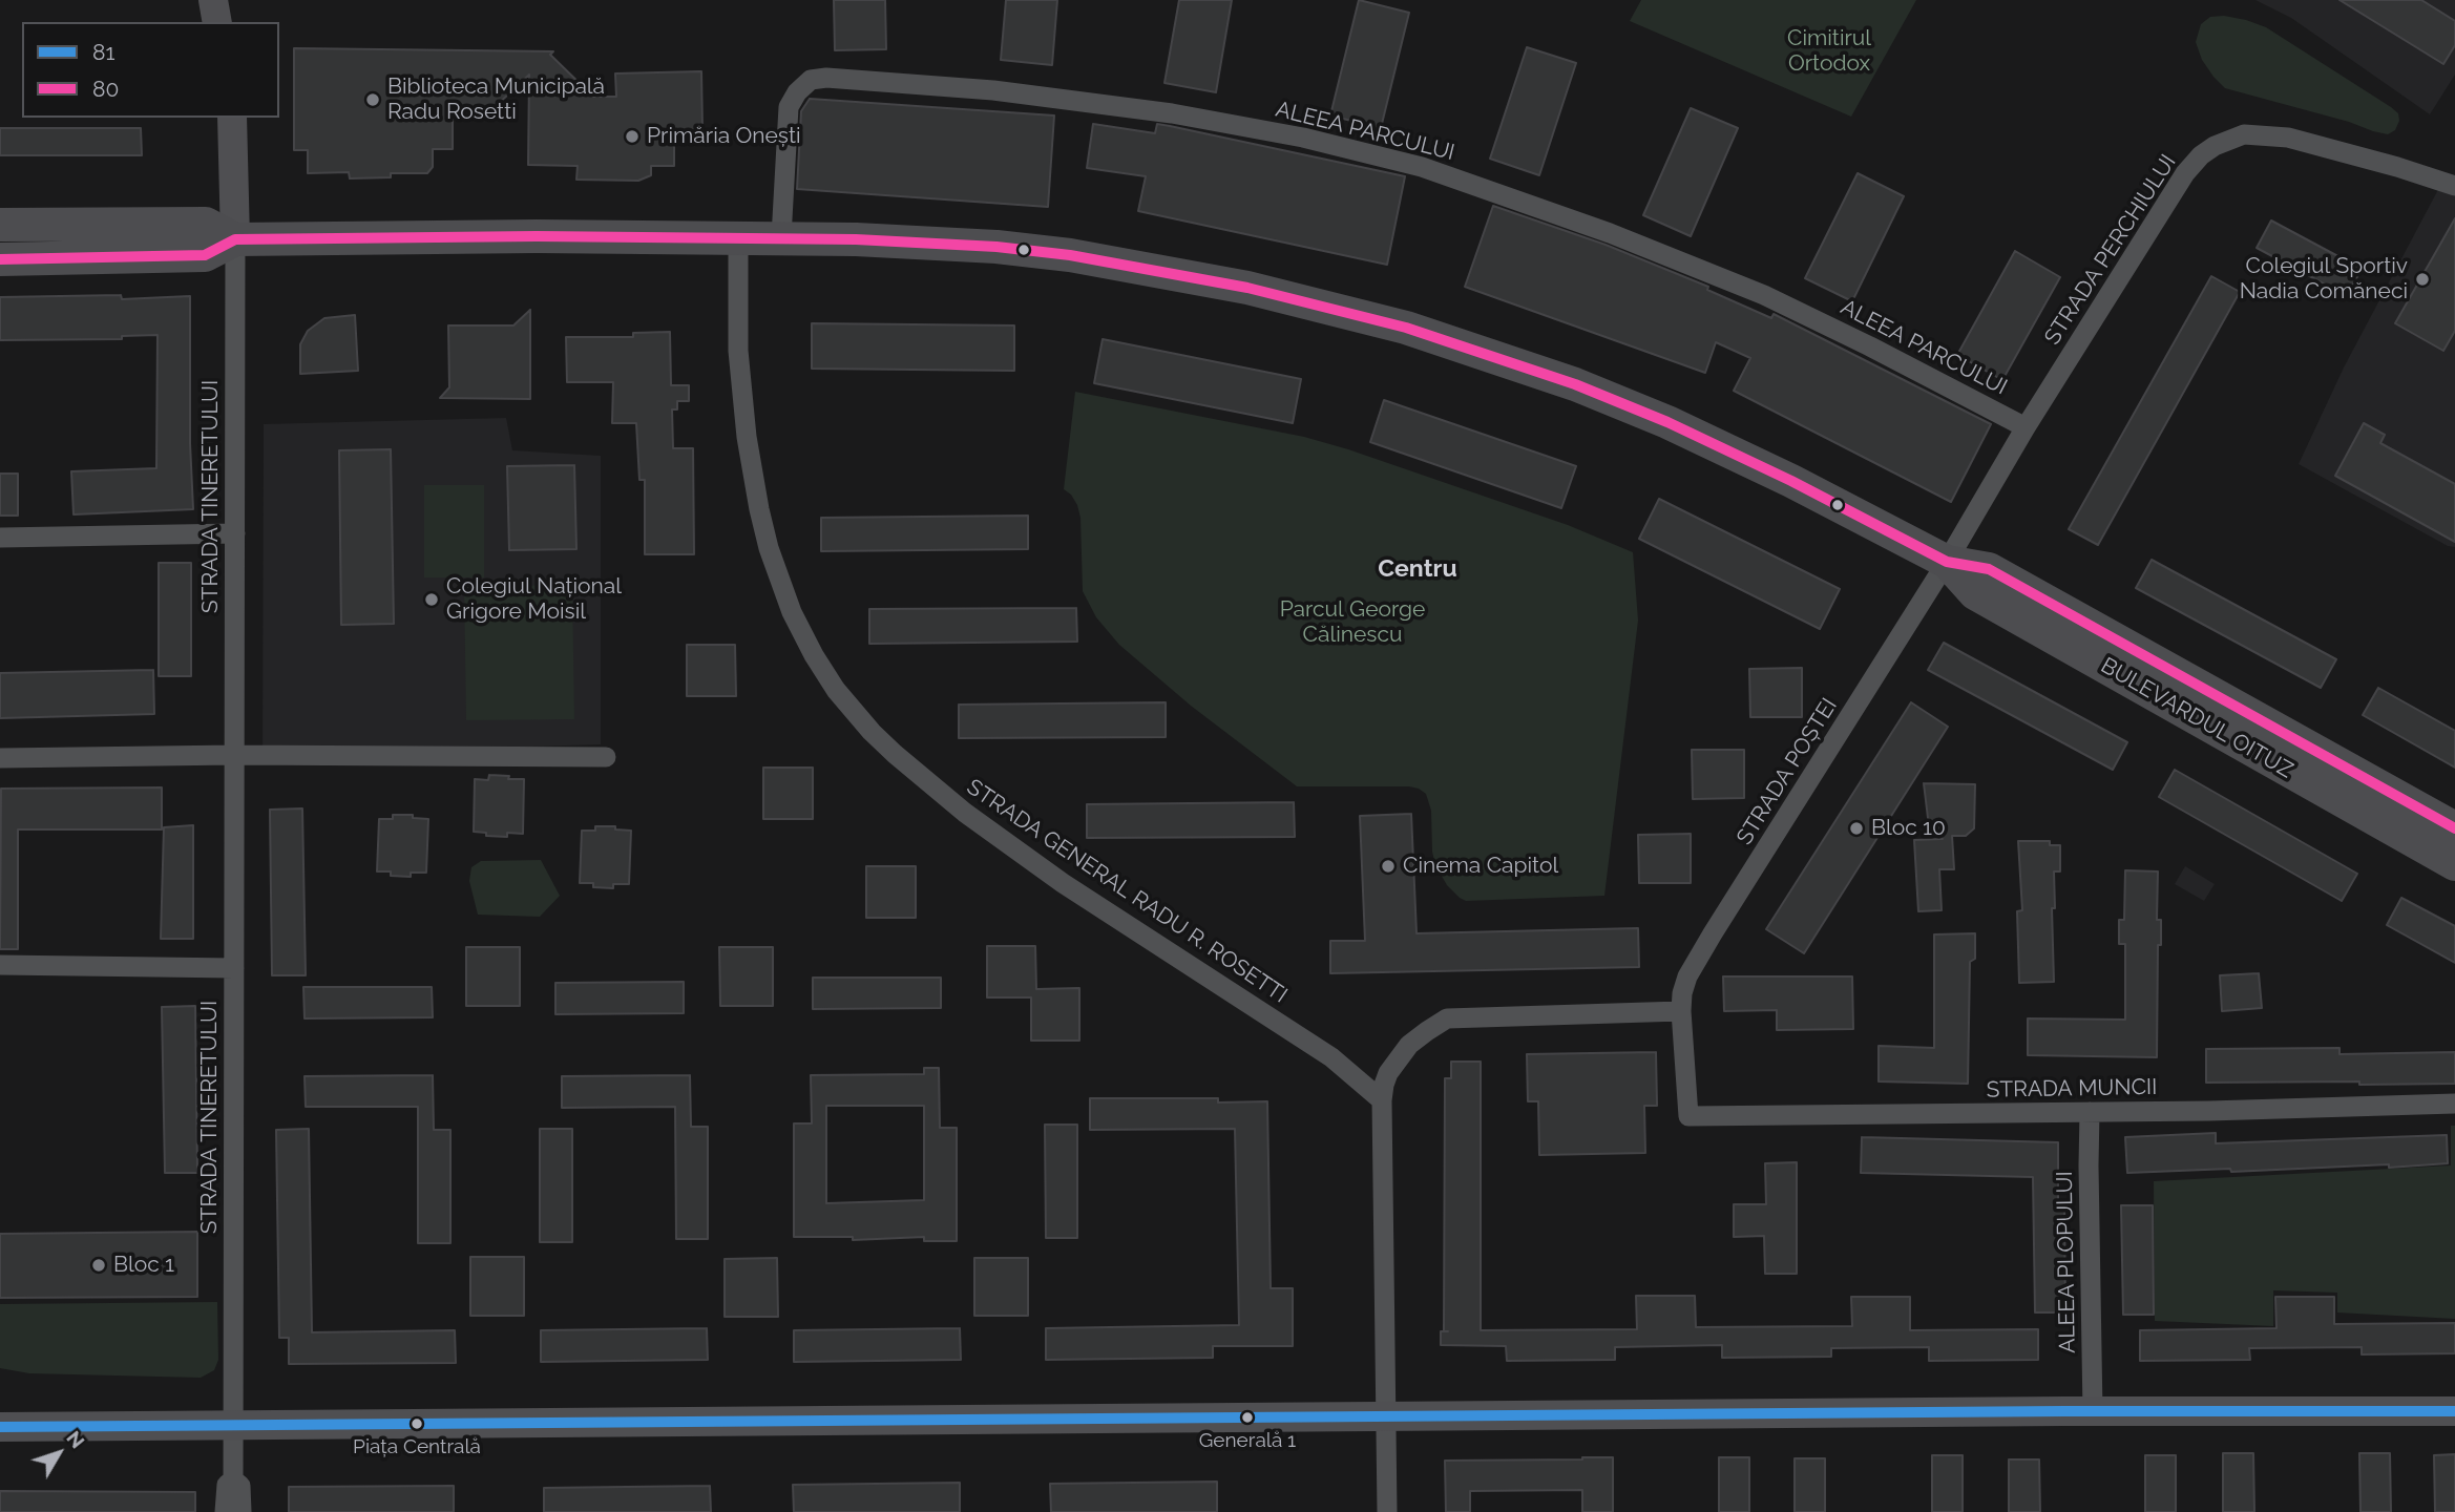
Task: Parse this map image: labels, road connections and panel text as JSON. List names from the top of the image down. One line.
{"streets":{"main road":["BULEVARDUL OITUZ"],"street":["ALEEA PARCULUI","STRADA PERCHIULUI","STRADA TINERETULUI","STRADA POȘTEI","STRADA GENERAL RADU R. ROSETTI","STRADA MUNCII","ALEEA PLOPULUI"]},"crossings":[["ALEEA PARCULUI","STRADA PERCHIULUI"],["ALEEA PARCULUI","BULEVARDUL OITUZ"],["STRADA PERCHIULUI","BULEVARDUL OITUZ"],["STRADA PERCHIULUI","STRADA POȘTEI"],["STRADA TINERETULUI","BULEVARDUL OITUZ"],["BULEVARDUL OITUZ","STRADA POȘTEI"],["BULEVARDUL OITUZ","STRADA GENERAL RADU R. ROSETTI"],["STRADA POȘTEI","STRADA MUNCII"],["STRADA MUNCII","ALEEA PLOPULUI"]],"districts":["Centru"],"parks":["Cimitirul Ortodox","Parcul George Călinescu"],"places":["Biblioteca Municipală Radu Rosetti","Primăria Onești","Colegiul Sportiv Nadia Comăneci","Colegiul Național Grigore Moisil","Bloc 10","Cinema Capitol","Bloc 1","Generală 1","Piața Centrală"],"lines":["transit line 80","transit line 81"],"legend":["81","80"],"north":"top right"}
